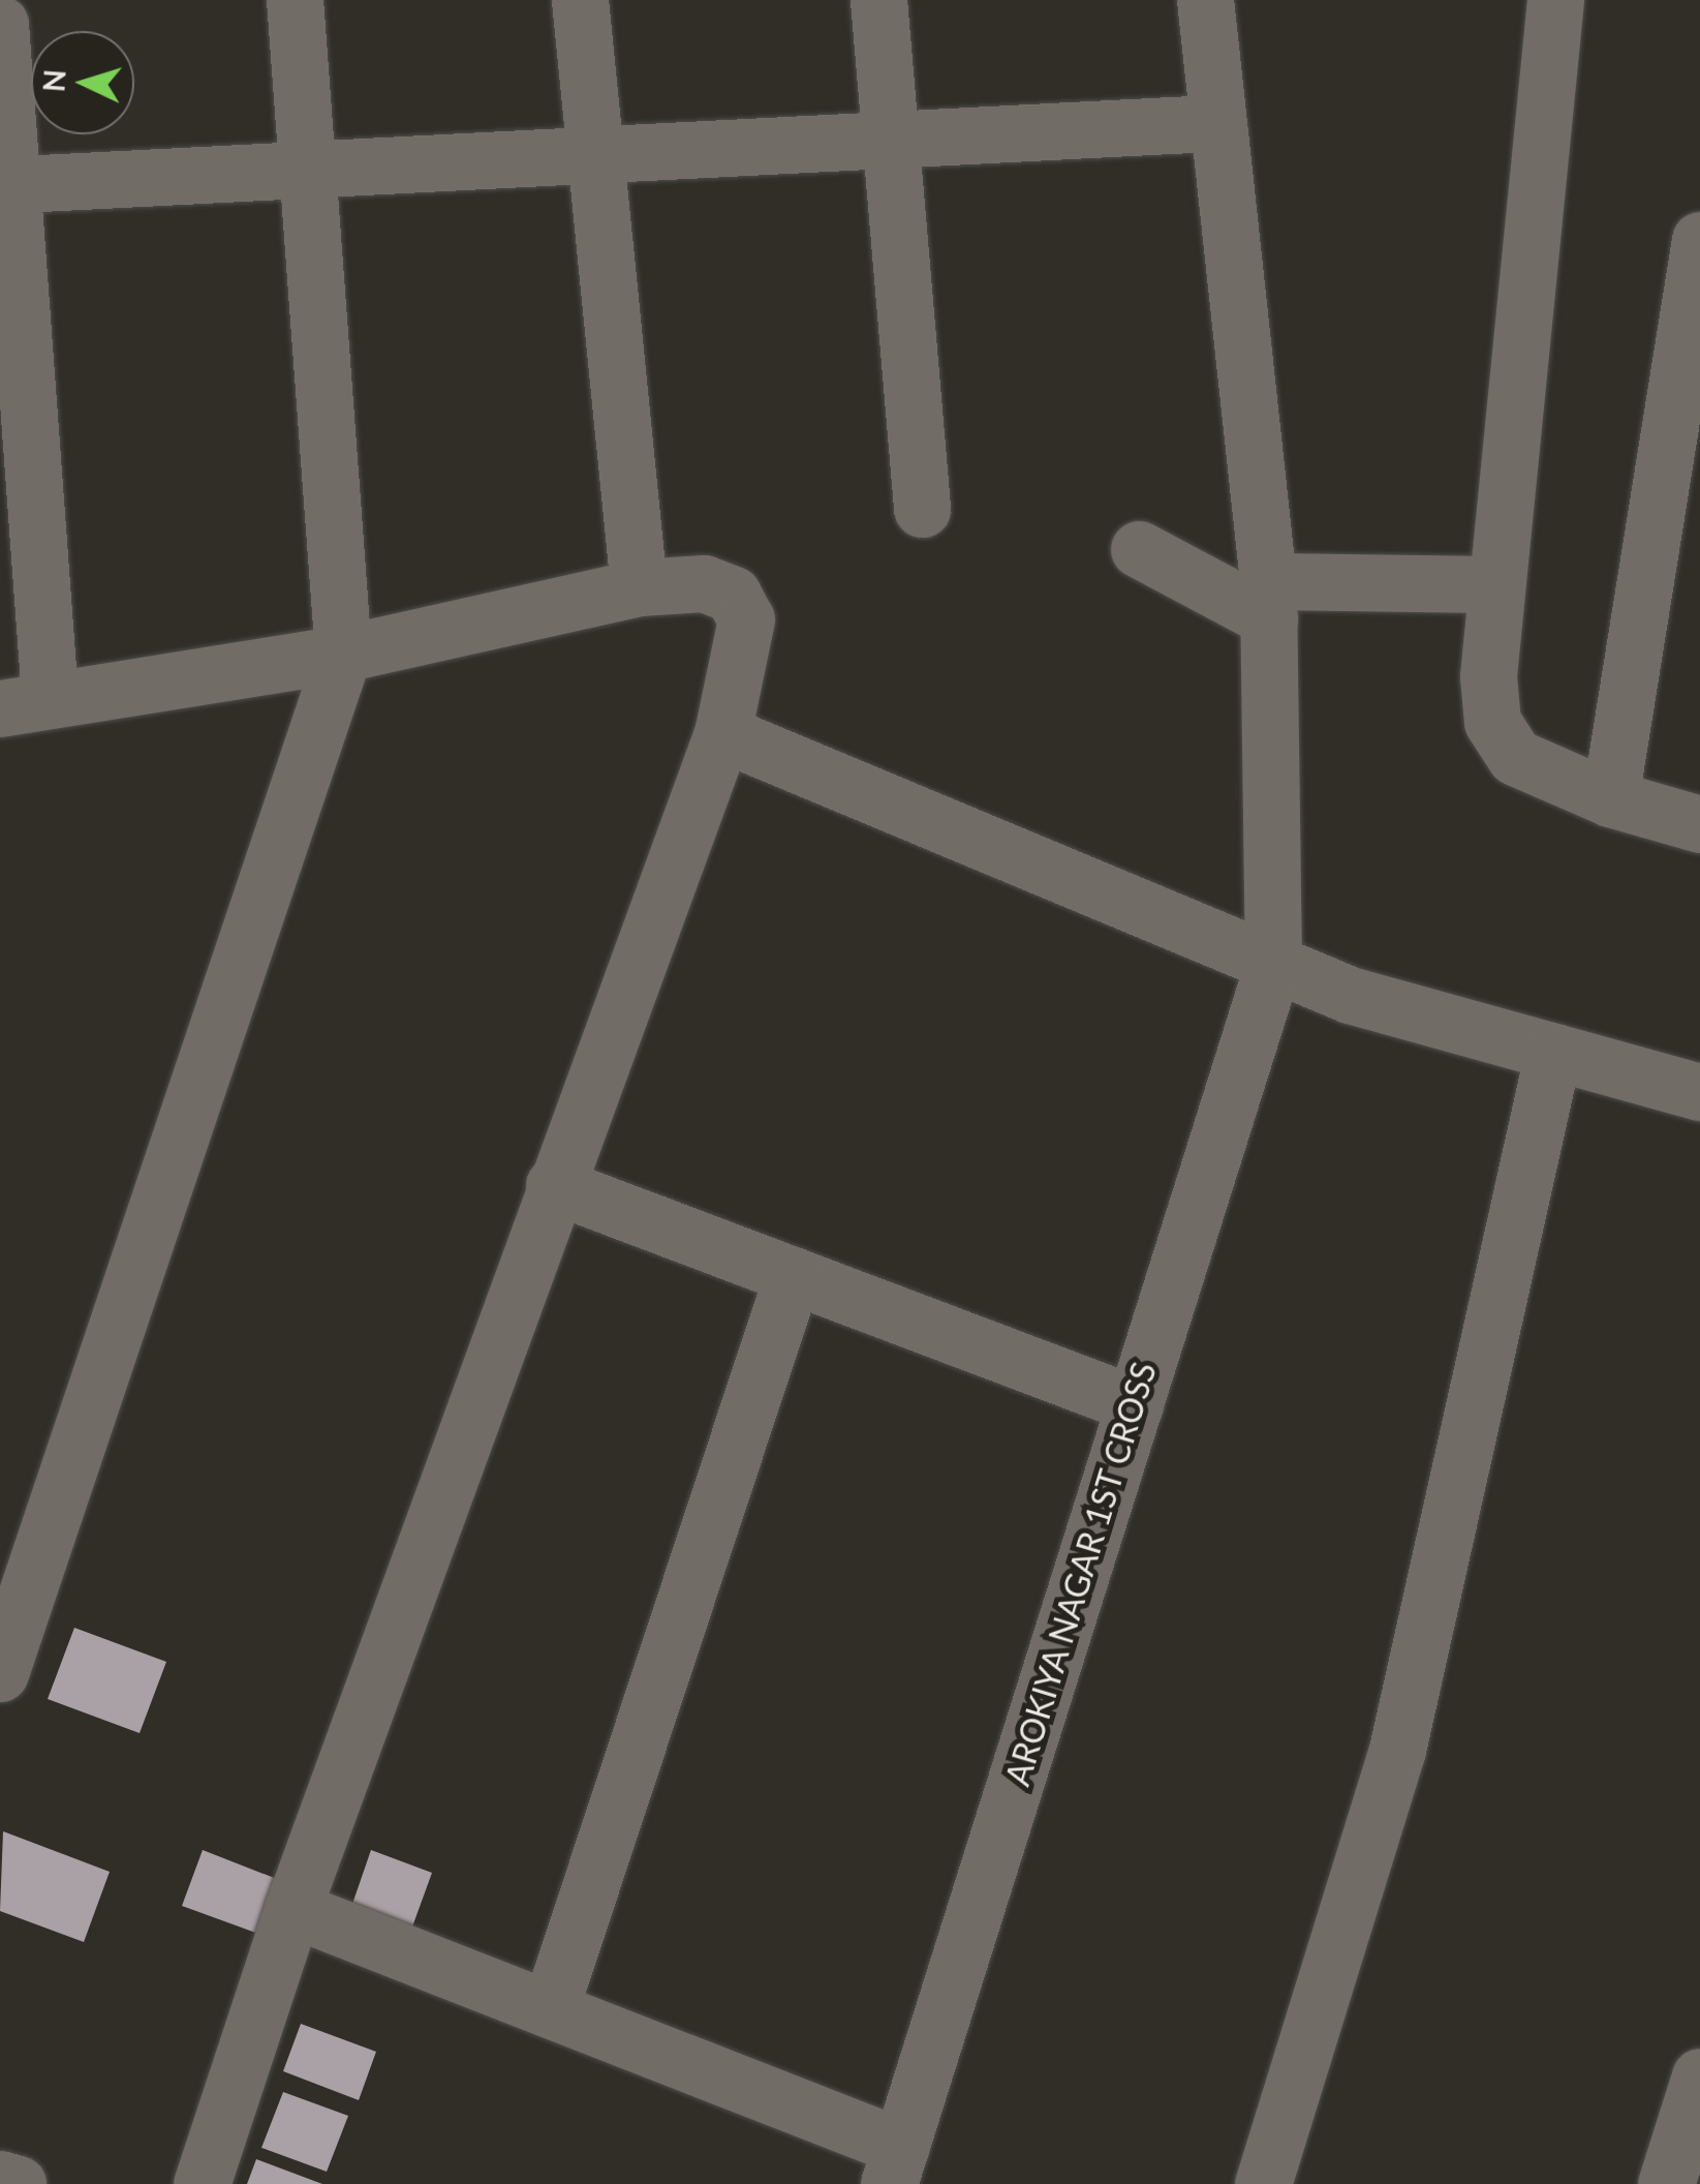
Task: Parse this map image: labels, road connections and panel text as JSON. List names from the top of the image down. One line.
{"streets":{"street":["AROKIYA NAGAR 1ST CROSS"]},"north":"left"}
